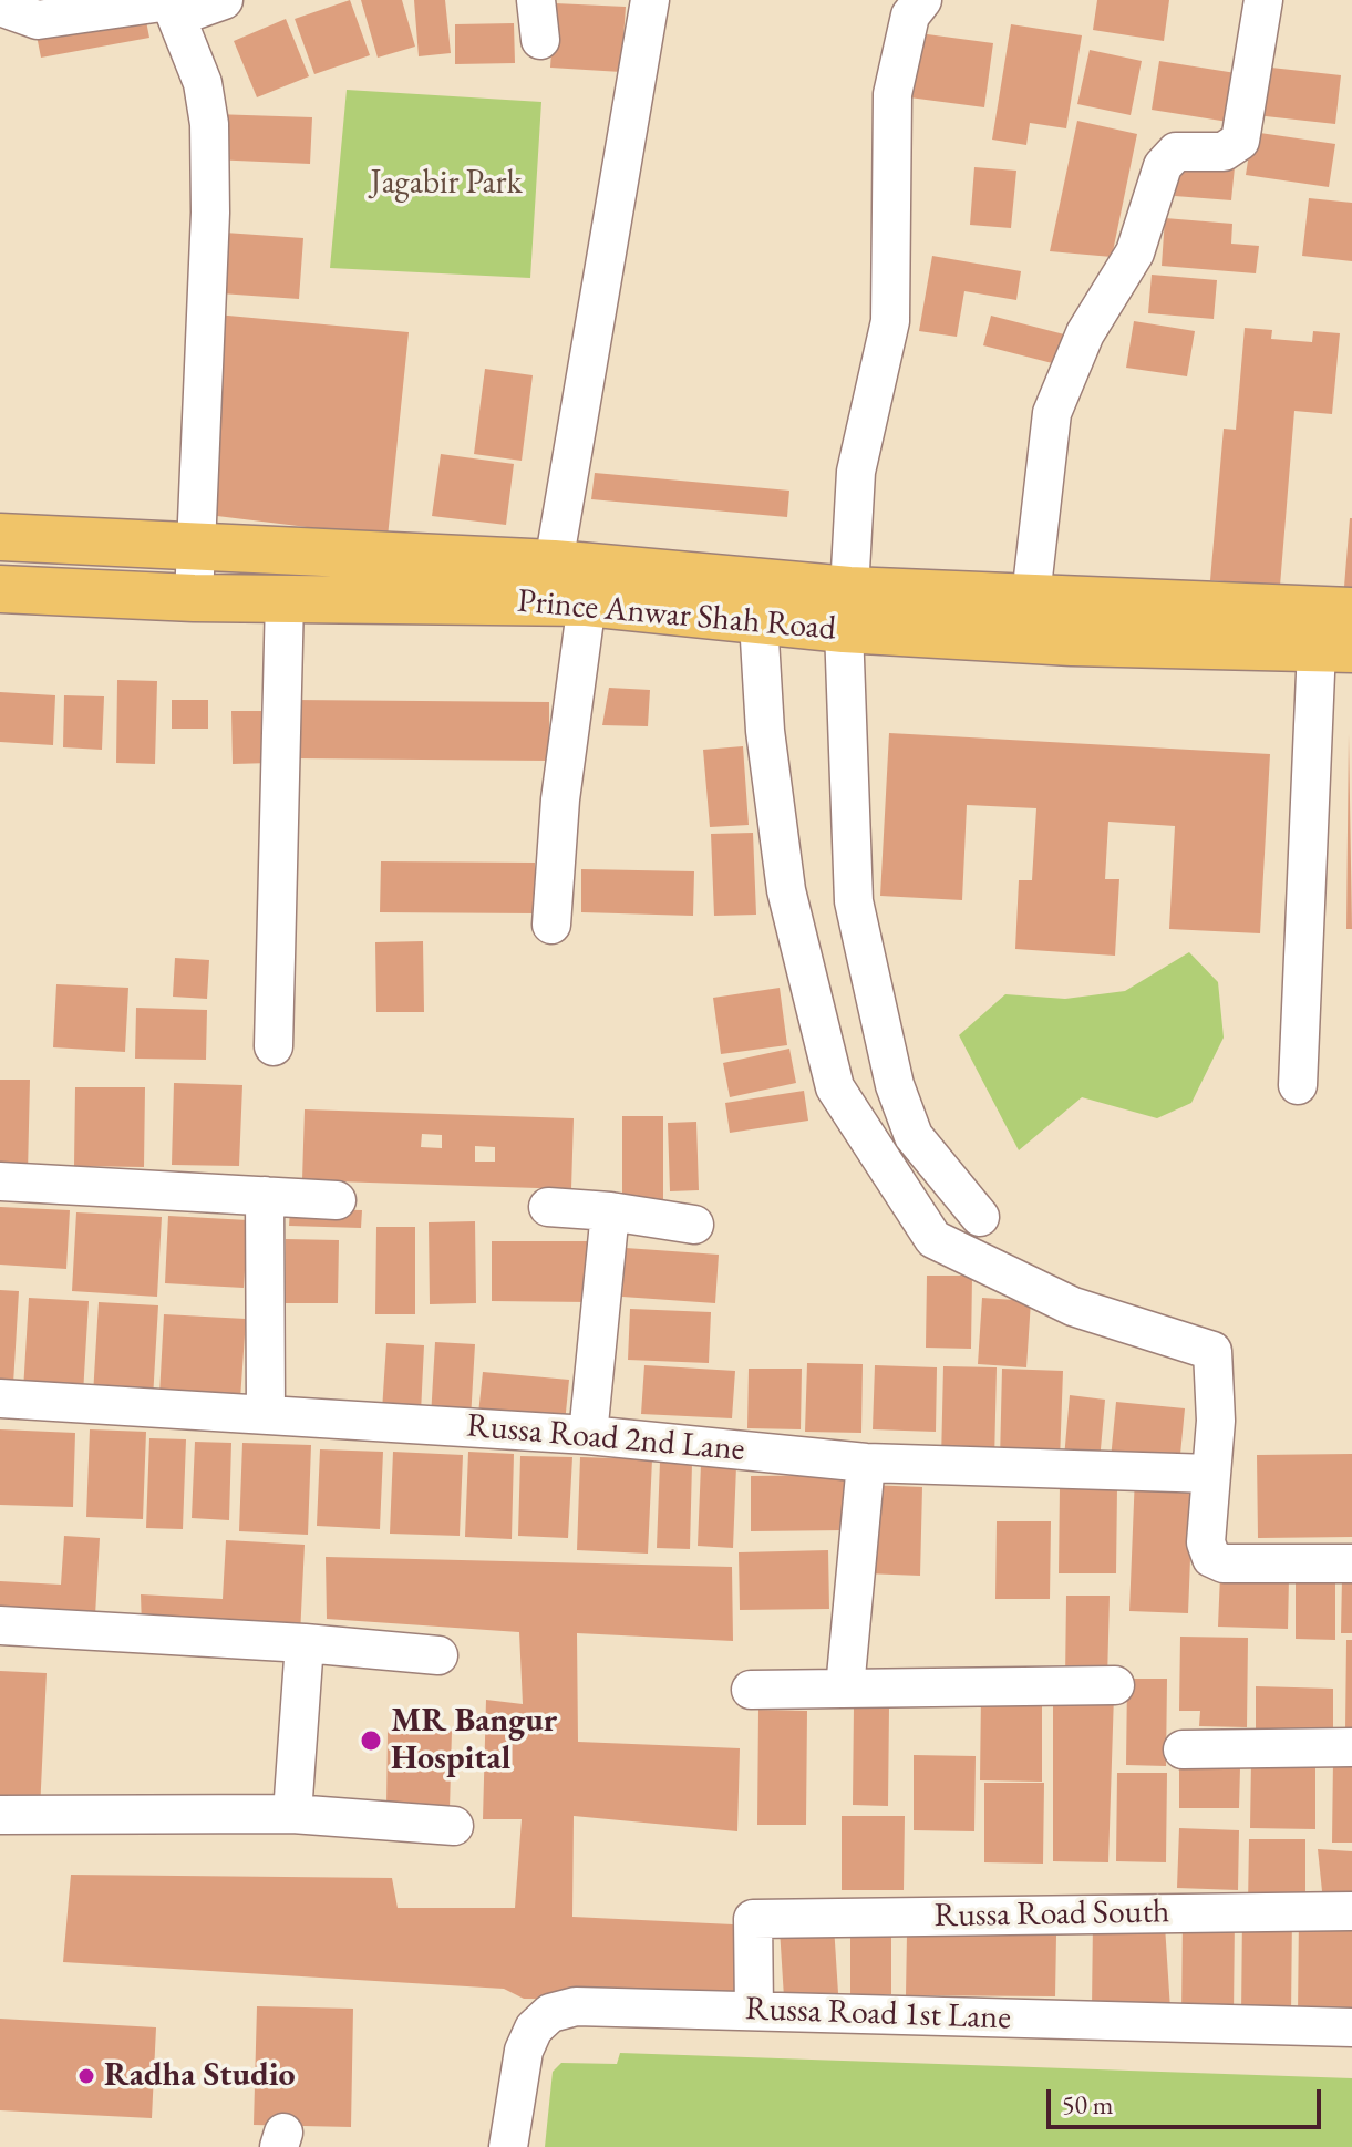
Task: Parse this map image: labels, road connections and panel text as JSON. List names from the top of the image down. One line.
{"streets":{"main road":["Prince Anwar Shah Road"],"street":["Russa Road 2nd Lane","Russa Road South","Russa Road 1st Lane"]},"crossings":[["Russa Road South","Russa Road 1st Lane"]],"parks":["Jagabir Park"],"places":["MR Bangur Hospital","Radha Studio"],"scale_bar":"50 m"}
